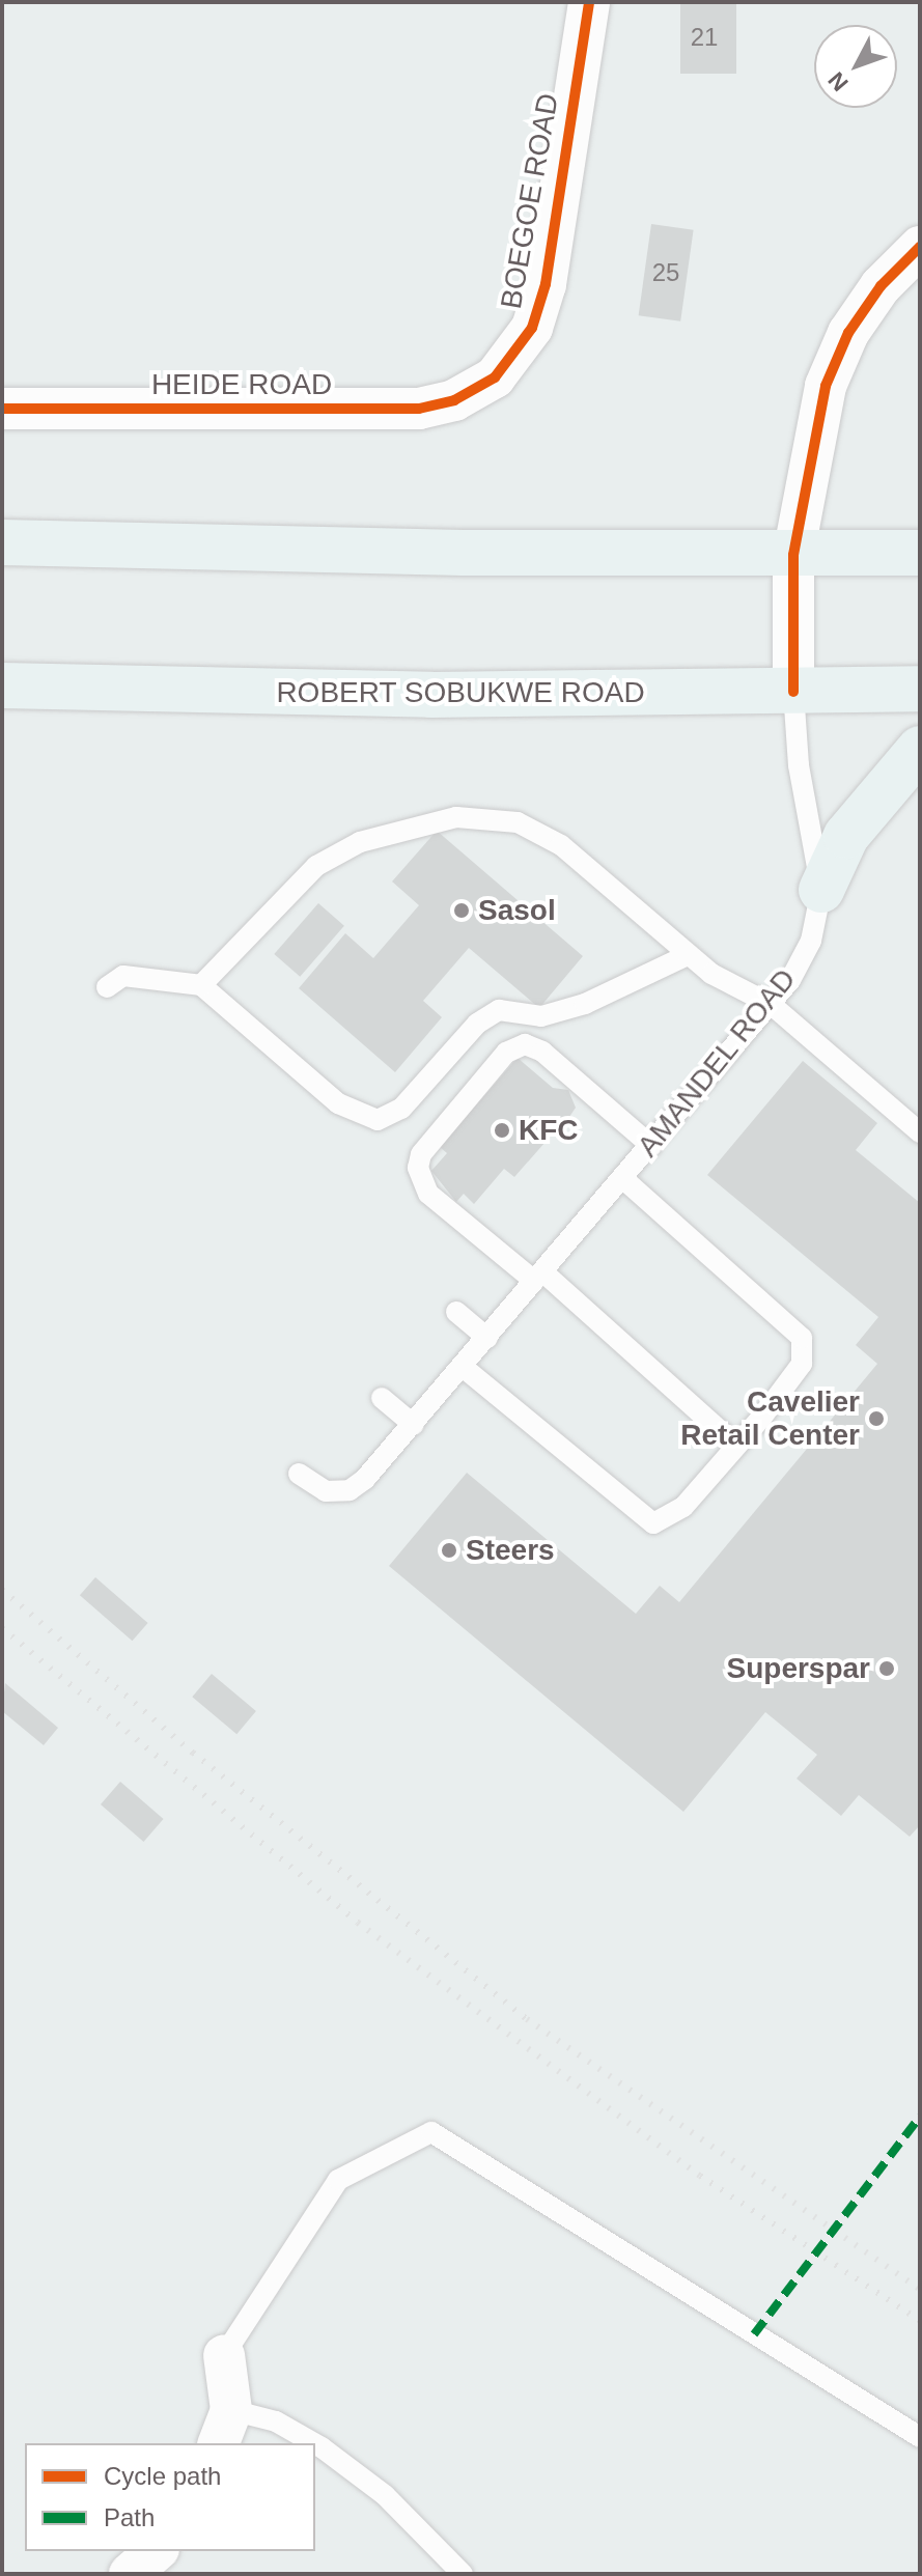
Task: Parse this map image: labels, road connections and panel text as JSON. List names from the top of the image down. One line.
{"streets":{"main road":["ROBERT SOBUKWE ROAD"],"street":["BOEGOE ROAD","HEIDE ROAD"],"lane":["AMANDEL ROAD"]},"crossings":[["BOEGOE ROAD","HEIDE ROAD"],["ROBERT SOBUKWE ROAD","AMANDEL ROAD"]],"places":["Sasol","KFC","Cavelier Retail Center","Steers","Superspar"],"house_numbers":["21","25"],"legend":["Cycle path","Path"],"north":"bottom left"}
